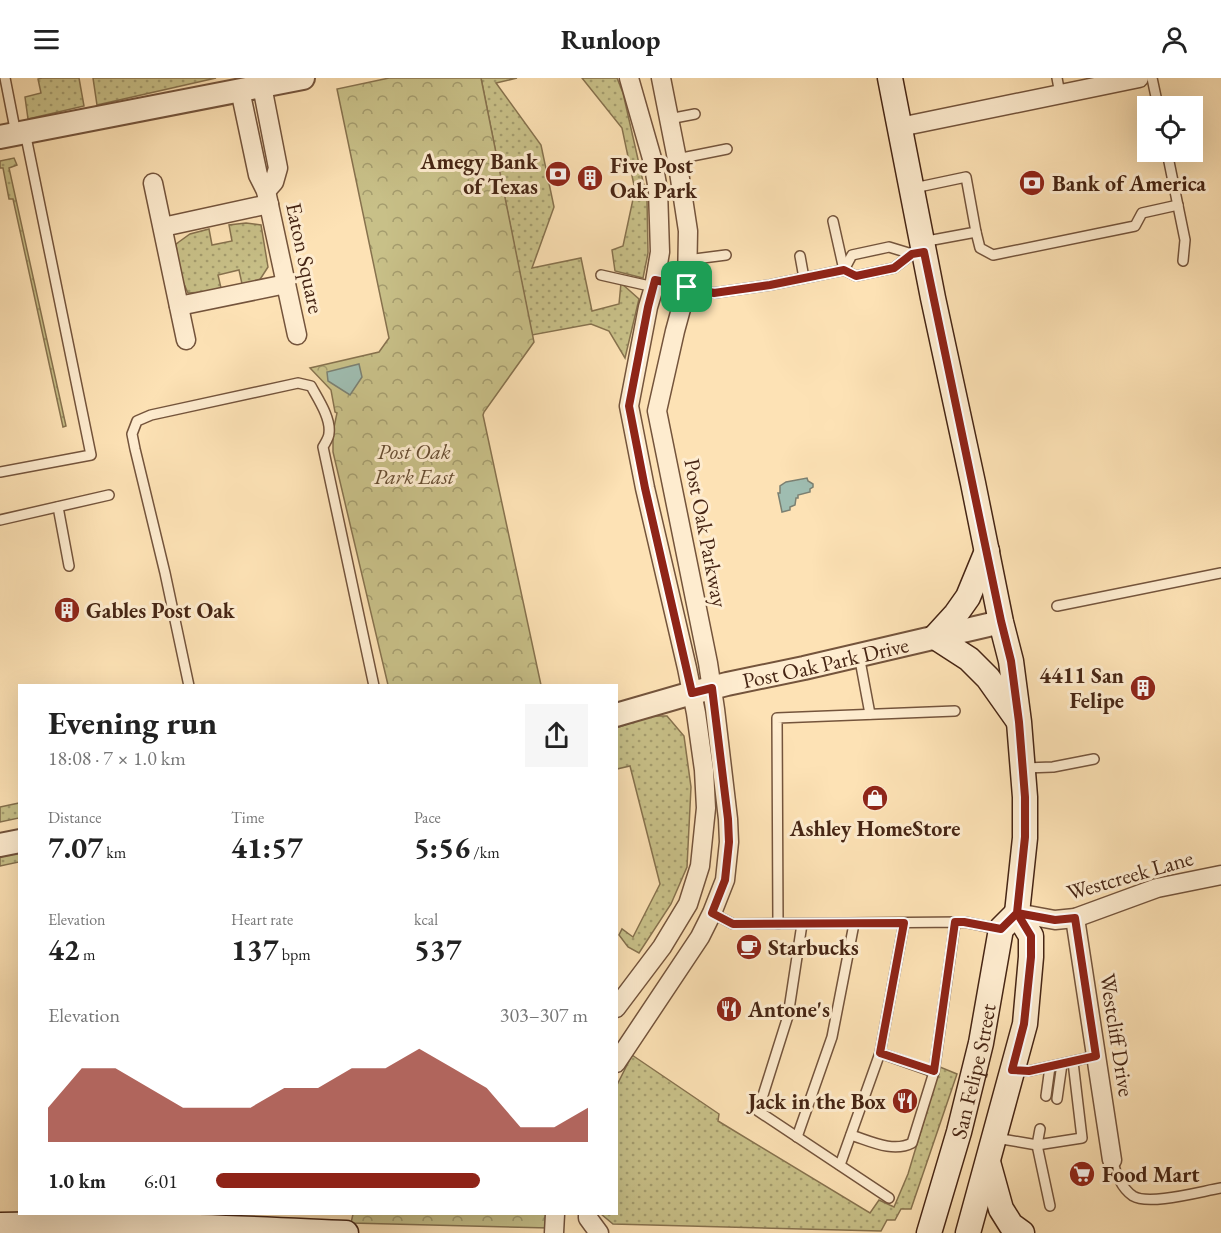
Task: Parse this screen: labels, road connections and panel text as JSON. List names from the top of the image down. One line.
{"streets":{"main road":["San Felipe Street"],"street":["Eaton Square","Post Oak Parkway","Post Oak Park Drive","Westcreek Lane","Westcliff Drive"]},"crossings":[["Post Oak Parkway","Post Oak Park Drive"],["Post Oak Park Drive","San Felipe Street"],["Westcreek Lane","Westcliff Drive"],["Westcreek Lane","San Felipe Street"]],"parks":["Post Oak Park East"],"places":{"bank":["Amegy Bank of Texas","Bank of America"],"building":["Five Post Oak Park","Gables Post Oak","4411 San Felipe"],"shop":["Ashley HomeStore"],"cafe":["Starbucks"],"restaurant":["Antone's","Jack in the Box"],"supermarket":["Food Mart"]},"page":{"header":"Runloop","heading":["Evening run","18:08 · 7 × 1.0 km"],"stats":[["Distance","7.07 km"],["Time","41:57"],["Pace","5:56 /km"],["Elevation","42 m"],["Heart rate","137 bpm"],["kcal","537"]],"chart":["Elevation","303–307 m"],"list":[{"name":"1.0 km","note":"6:01"}]}}
